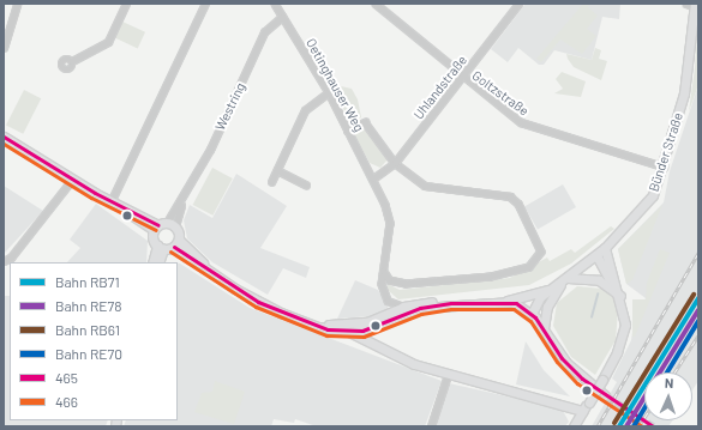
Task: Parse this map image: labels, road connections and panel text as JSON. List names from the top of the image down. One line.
{"streets":{"main road":["Bünder Straße"],"street":["Oetinghauser Weg","Uhlandstraße","Goltzstraße","Westring"]},"crossings":[["Oetinghauser Weg","Uhlandstraße"],["Oetinghauser Weg","Westring"],["Uhlandstraße","Goltzstraße"],["Goltzstraße","Bünder Straße"]],"lines":["transit line 465","transit line 466","rail line RB61","rail line RB71","rail line RE78","rail line RE70"],"legend":["Bahn RB71","Bahn RE78","Bahn RB61","Bahn RE70","465","466"],"north":"top"}
